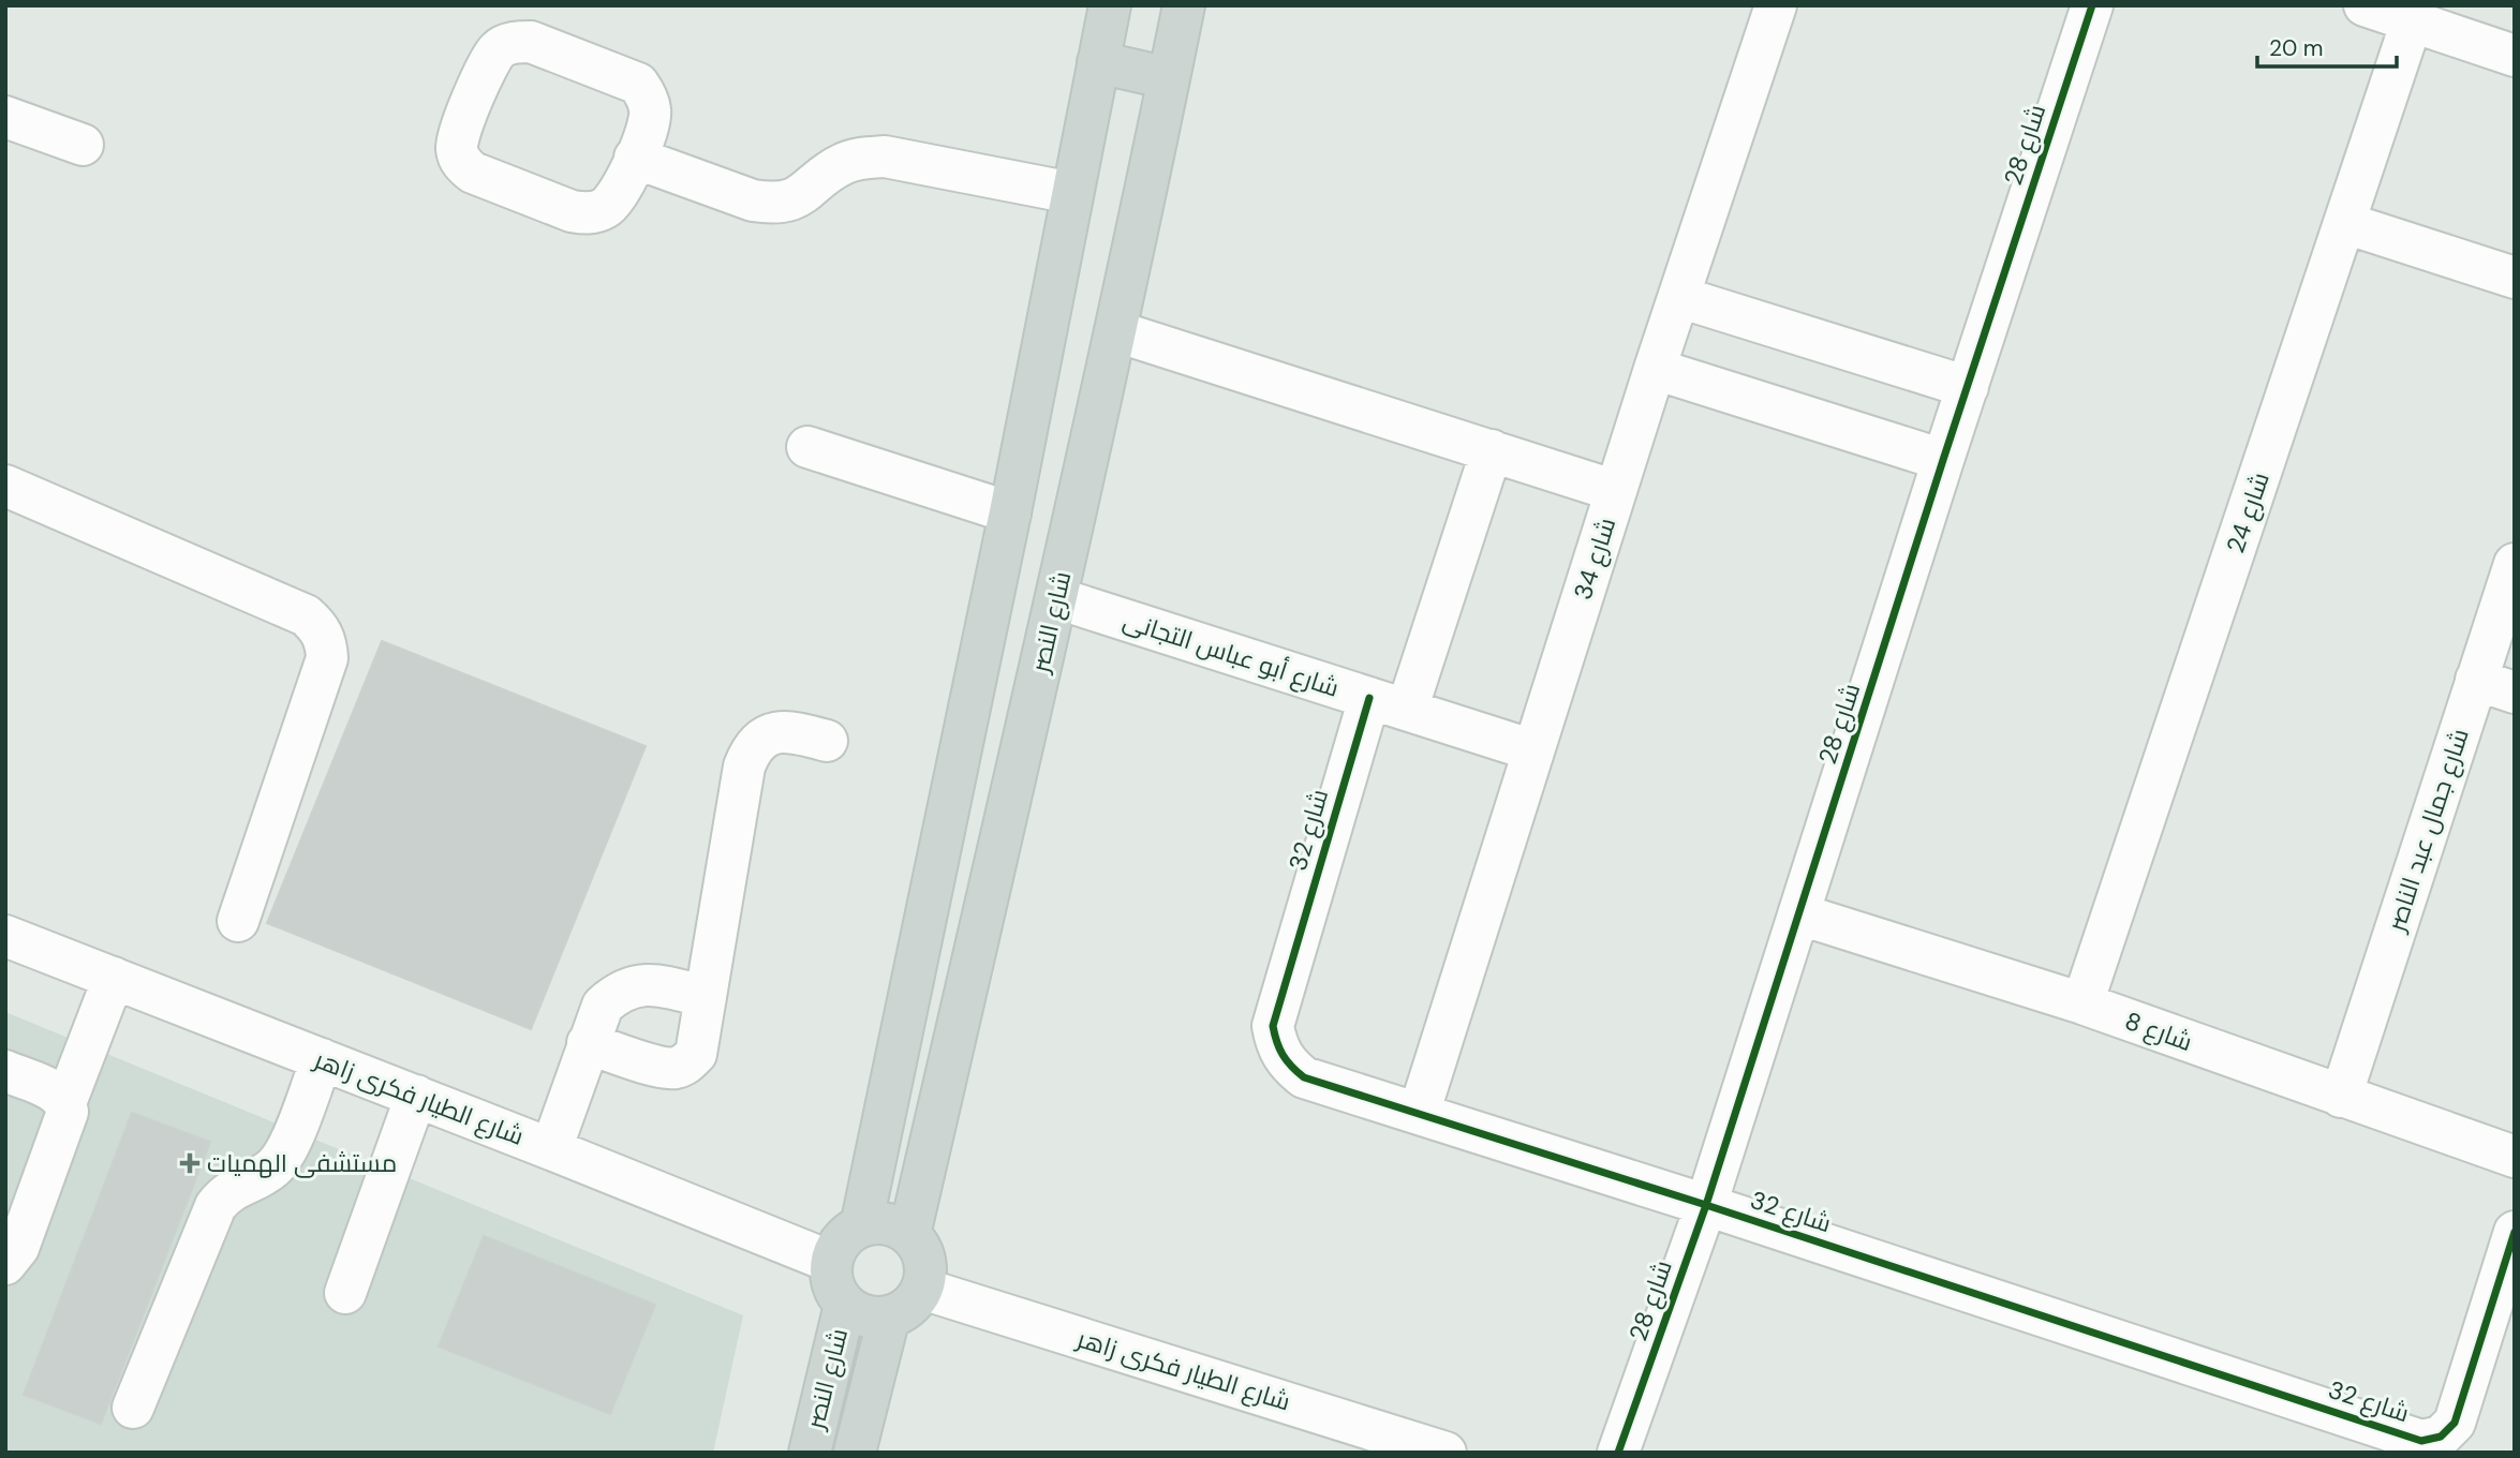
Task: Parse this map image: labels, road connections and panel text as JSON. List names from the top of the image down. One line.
{"streets":{"main road":["شارع النصر"],"street":["شارع 28","شارع 24","شارع 34","شارع أبو عباس التجانى","شارع 32","شارع جمال عبد الناصر","شارع 8","شارع الطيار فكرى زاهر"]},"crossings":[["شارع 28","شارع 32"],["شارع 28","شارع 8"],["شارع 24","شارع 8"],["شارع 34","شارع أبو عباس التجانى"],["شارع 34","شارع 32"],["شارع النصر","شارع أبو عباس التجانى"],["شارع النصر","شارع الطيار فكرى زاهر"],["شارع أبو عباس التجانى","شارع 32"],["شارع جمال عبد الناصر","شارع 8"]],"places":{"health":["مستشفى الهميات"]},"scale_bar":"20 m"}
